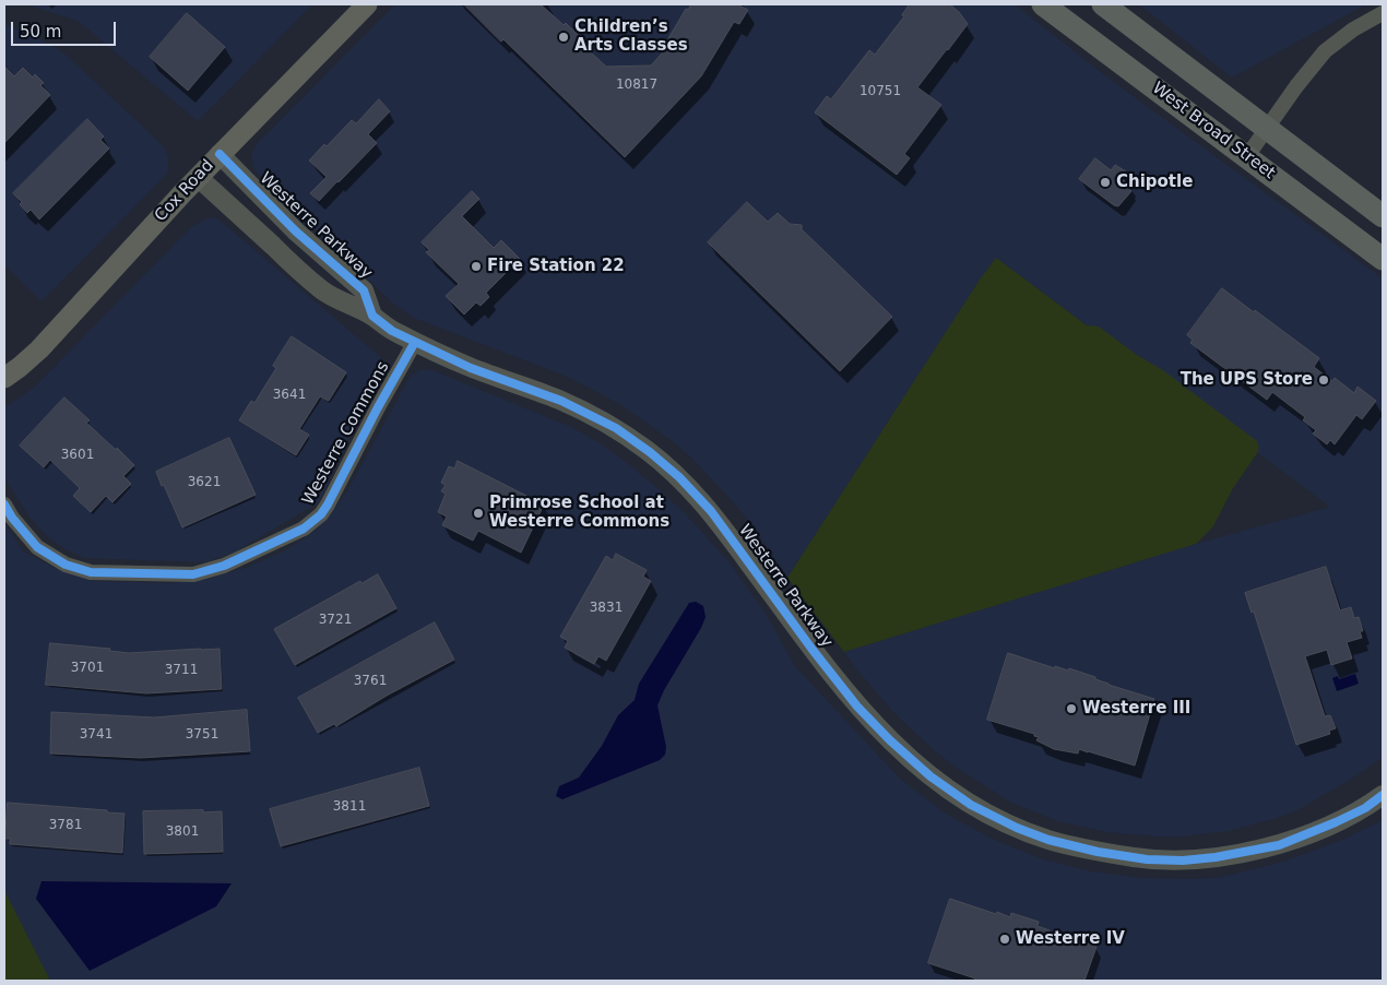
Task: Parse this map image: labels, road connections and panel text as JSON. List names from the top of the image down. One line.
{"streets":{"main road":["West Broad Street","Cox Road"],"street":["Westerre Parkway","Westerre Commons"]},"crossings":[["Cox Road","Westerre Parkway"],["Westerre Parkway","Westerre Commons"]],"places":["Children’s Arts Classes","Chipotle","Fire Station 22","The UPS Store","Primrose School at Westerre Commons","Westerre III","Westerre IV"],"house_numbers":["10817","10751","3641","3601","3621","3831","3721","3701","3711","3761","3741","3751","3811","3781","3801"],"scale_bar":"50 m"}
